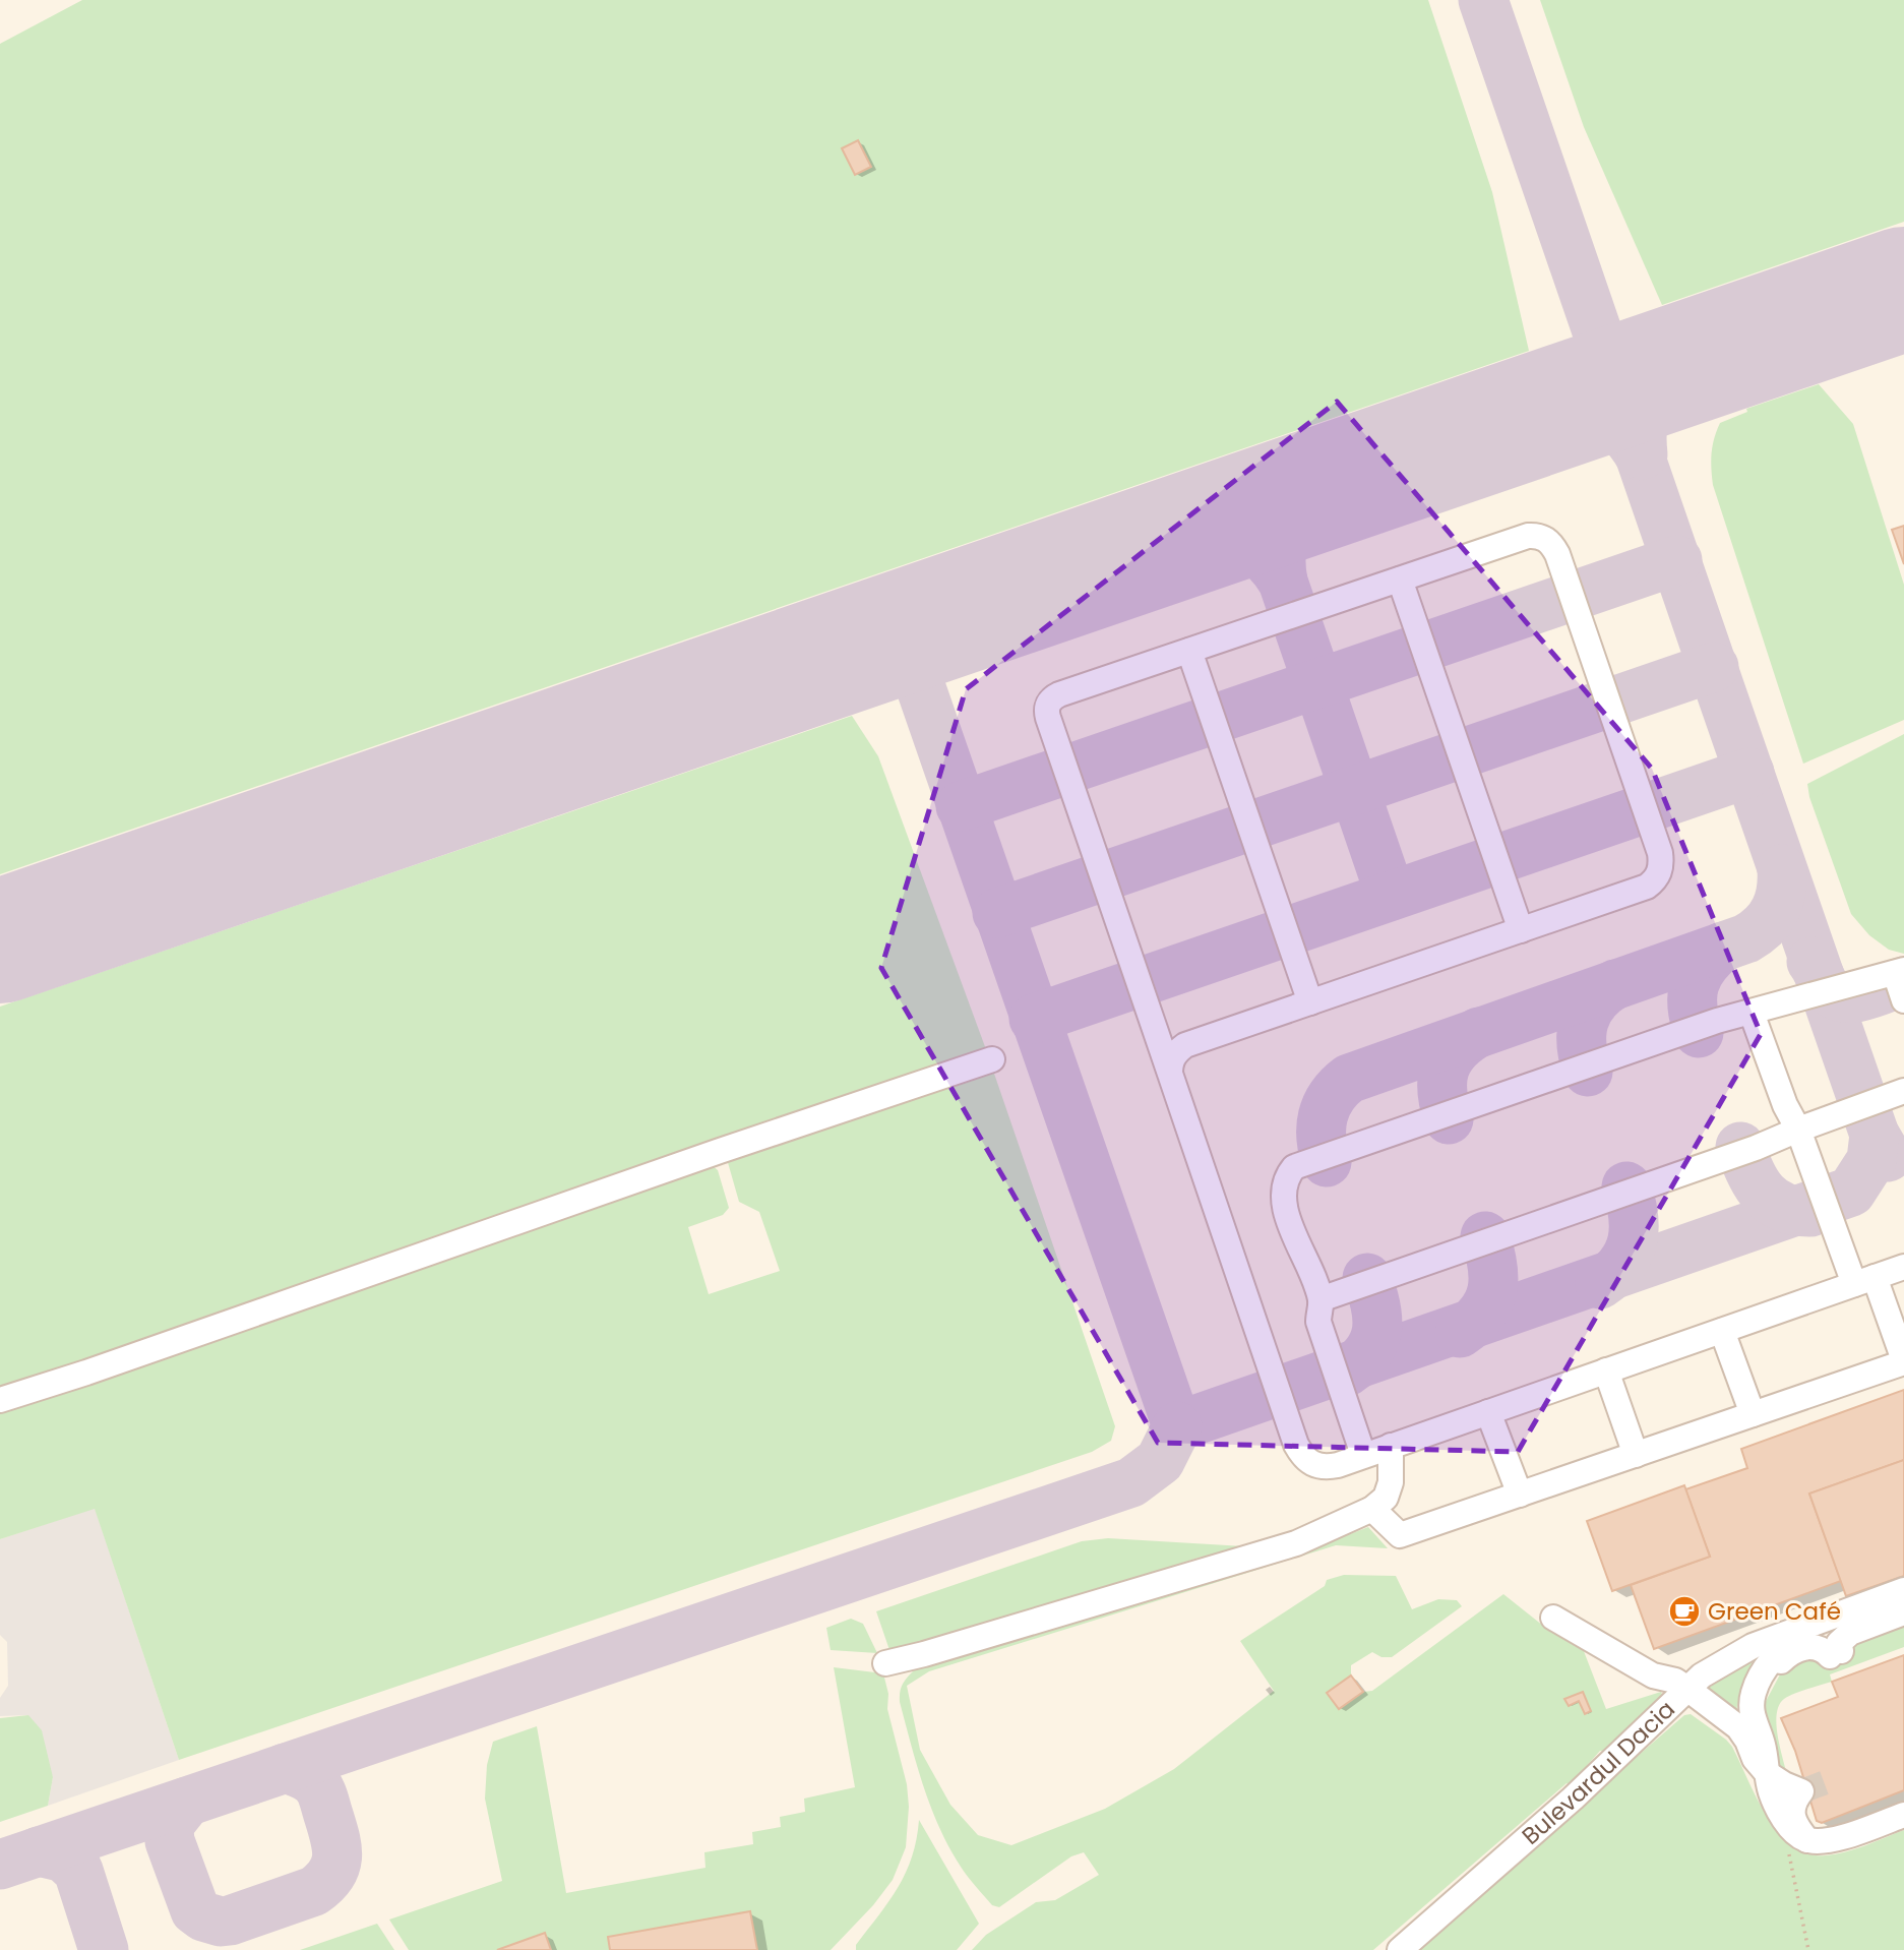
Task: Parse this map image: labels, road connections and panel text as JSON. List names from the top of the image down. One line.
{"streets":{"lane":["Bulevardul Dacia"]},"places":{"cafe":["Green Café"]}}
